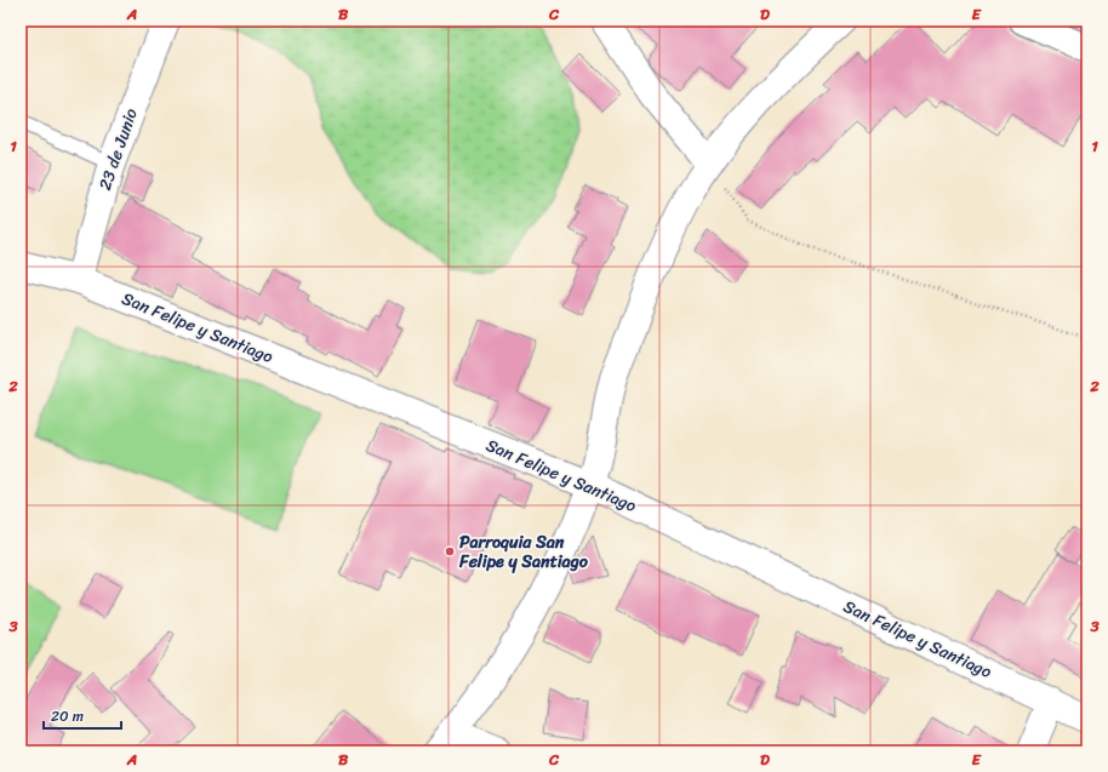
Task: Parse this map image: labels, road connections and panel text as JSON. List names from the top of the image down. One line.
{"streets":{"street":["23 de Junio","San Felipe y Santiago"]},"crossings":[["23 de Junio","San Felipe y Santiago"]],"places":["Parroquia San Felipe y Santiago"],"scale_bar":"20 m","grid":{"columns":["A","B","C","D","E"],"rows":["1","2","3"]}}
